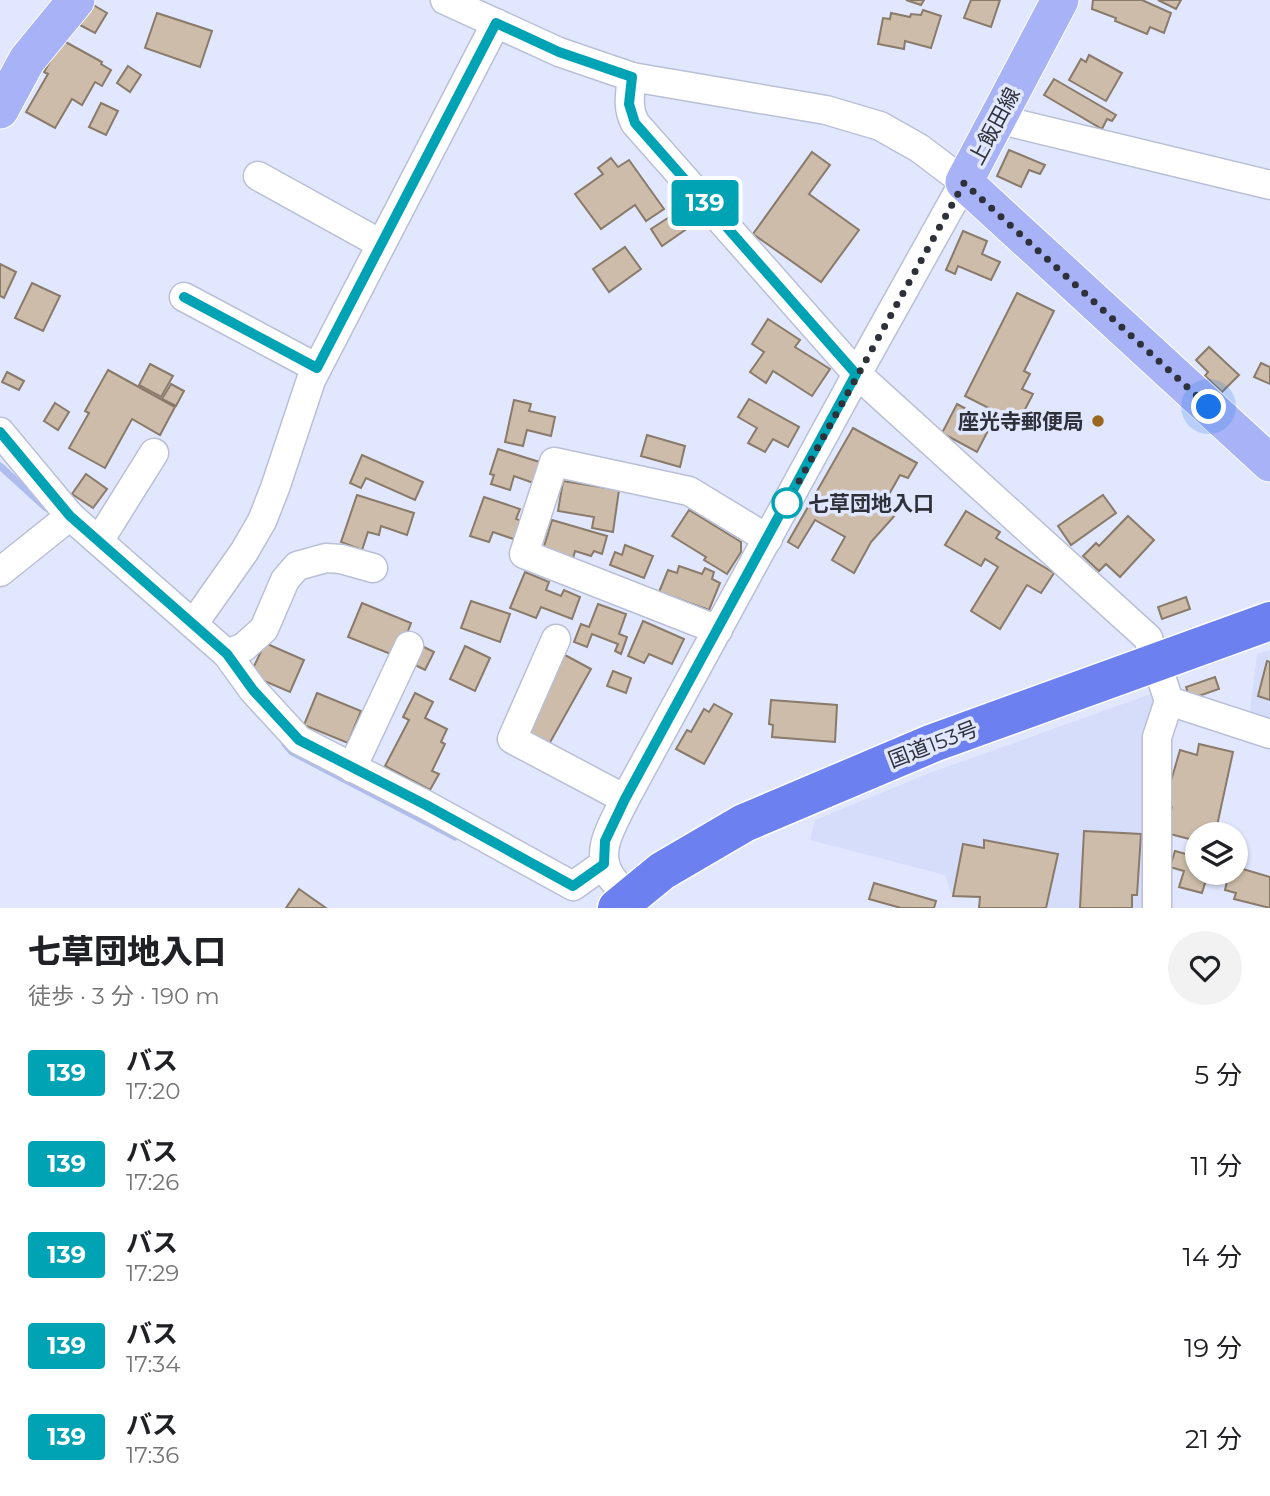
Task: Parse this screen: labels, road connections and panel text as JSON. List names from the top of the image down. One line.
{"streets":{"highway":["国道153号"],"main road":["上飯田線"]},"places":["座光寺郵便局","七草団地入口"],"lines":["bus line 139"],"page":{"on_map":"139","heading":["七草団地入口","徒歩 · 3 分 · 190 m"],"list":[{"mark":"139","name":"バス","note":"17:20","value":"5 分"},{"mark":"139","name":"バス","note":"17:26","value":"11 分"},{"mark":"139","name":"バス","note":"17:29","value":"14 分"},{"mark":"139","name":"バス","note":"17:34","value":"19 分"},{"mark":"139","name":"バス","note":"17:36","value":"21 分"}]}}
